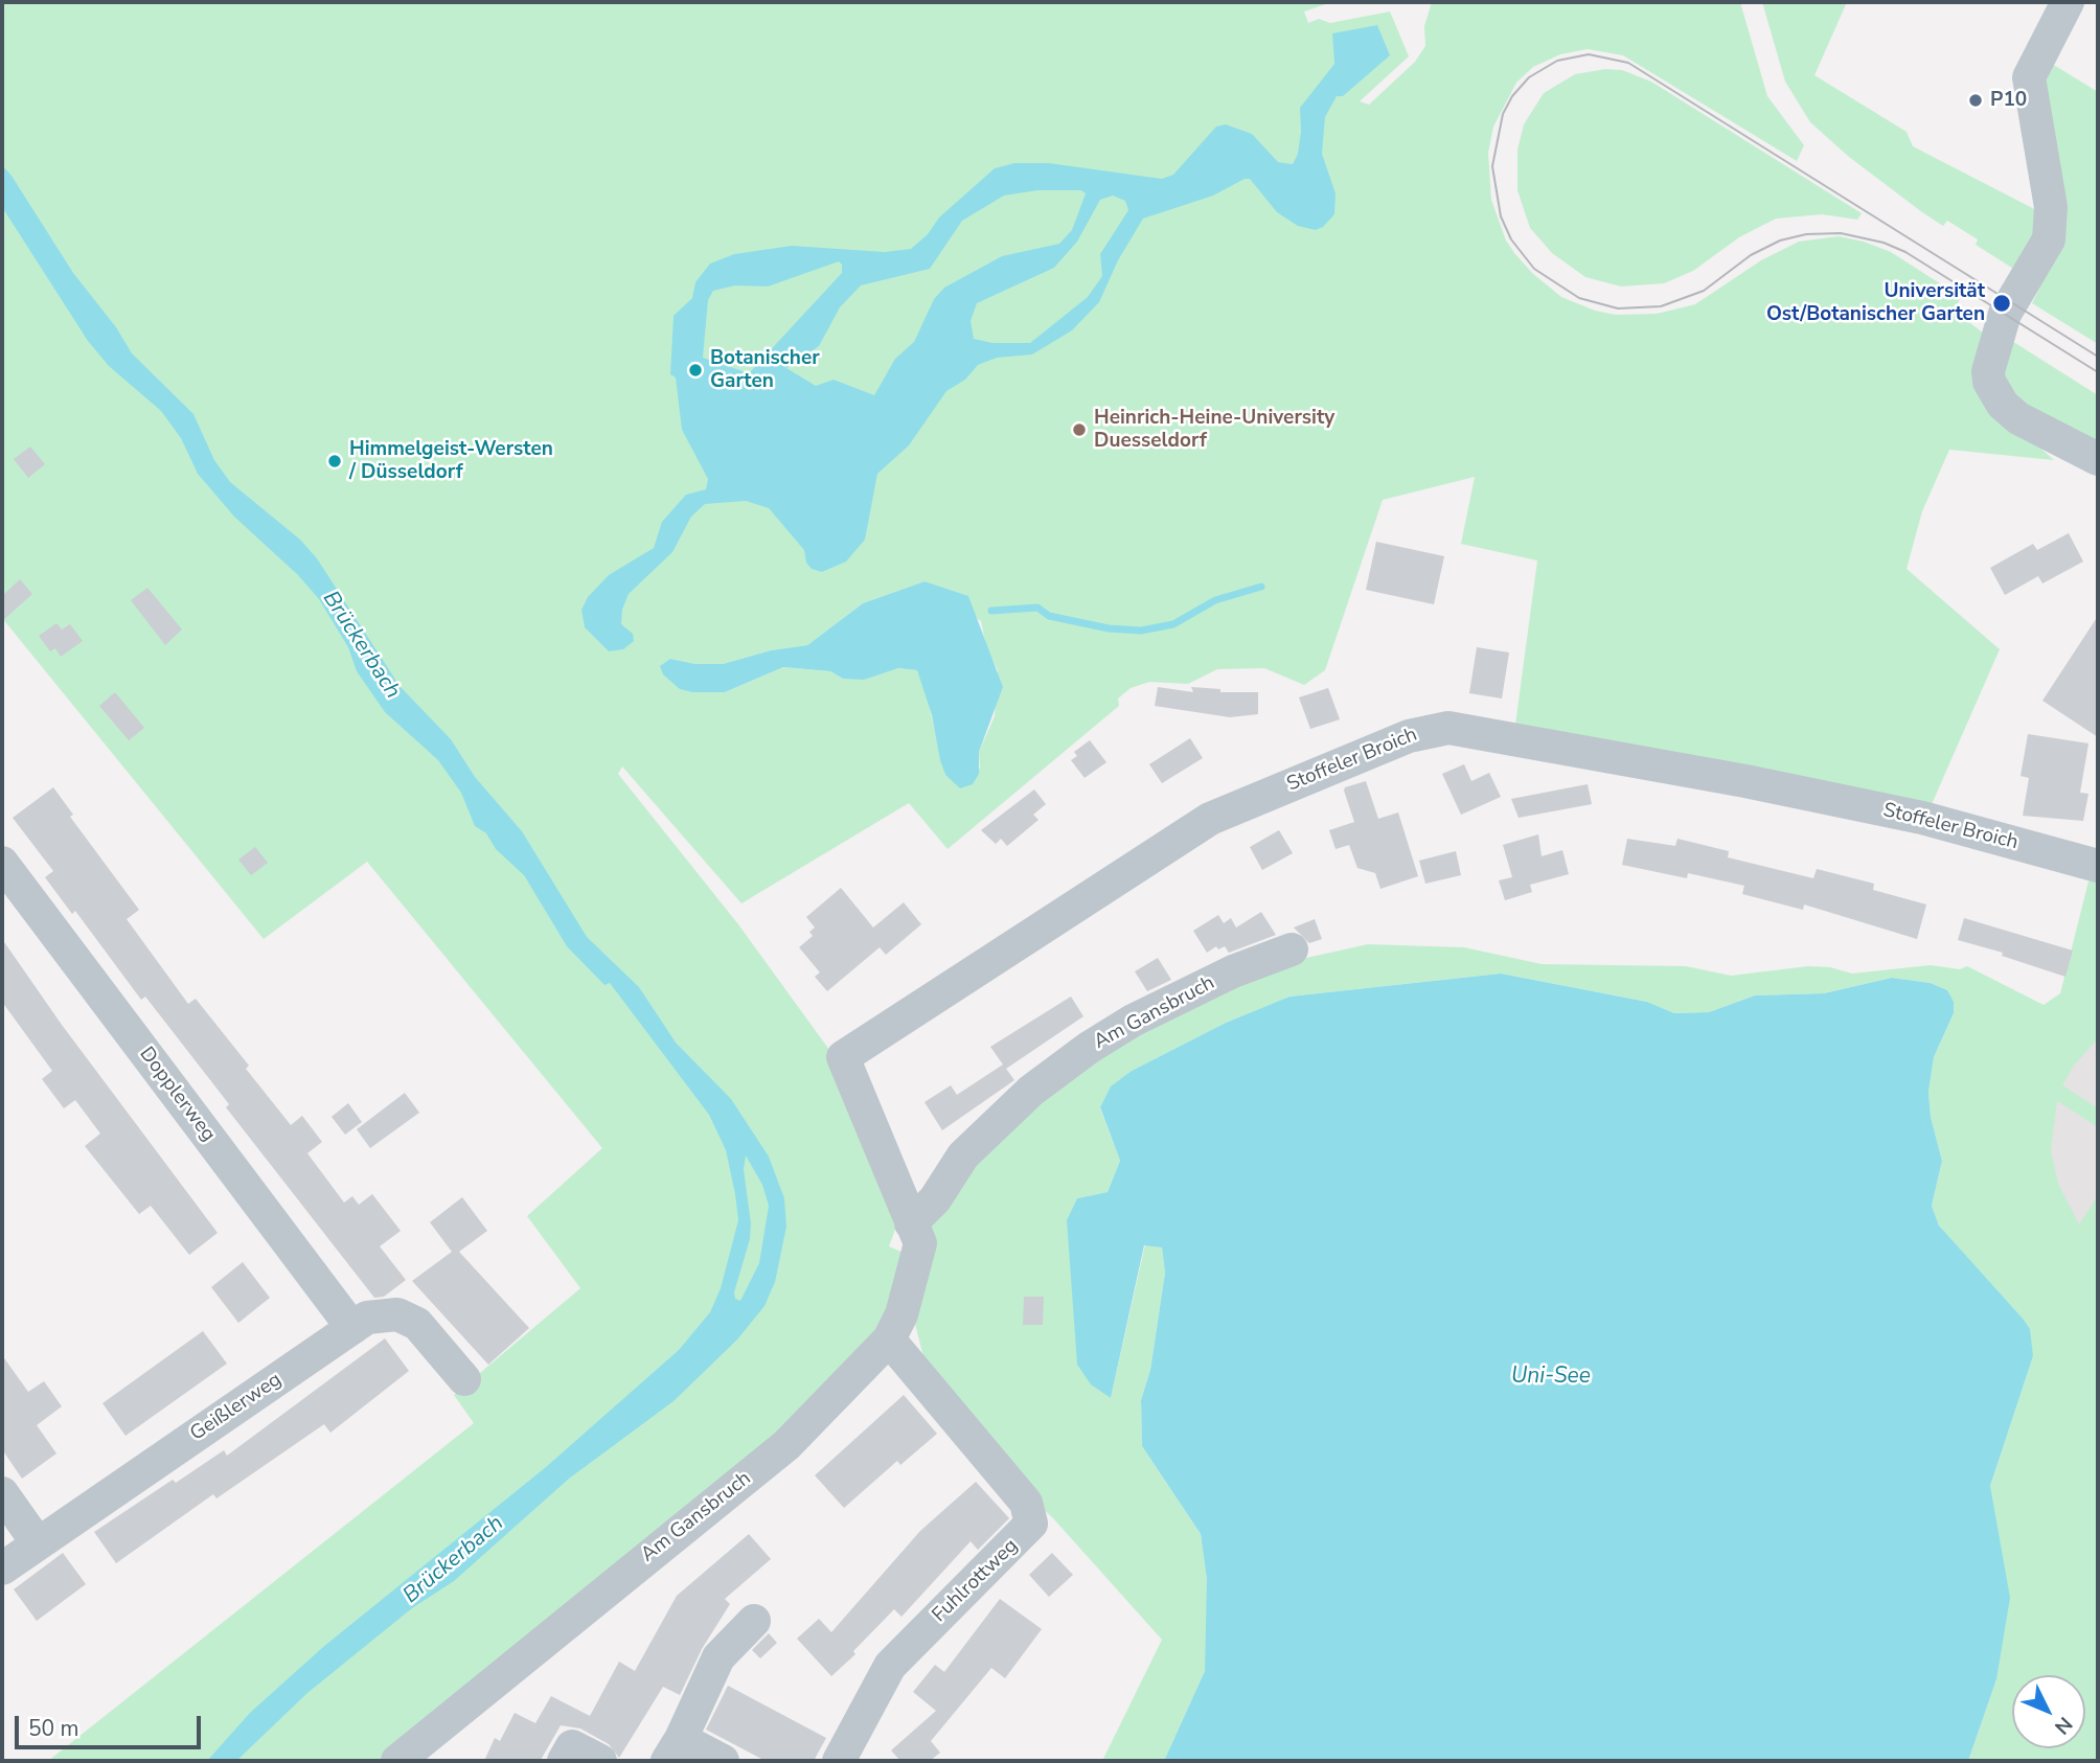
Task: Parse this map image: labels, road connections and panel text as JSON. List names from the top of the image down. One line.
{"streets":{"street":["Stoffeler Broich","Am Gansbruch","Dopplerweg","Geißlerweg","Fuhlrottweg"]},"crossings":[["Stoffeler Broich","Am Gansbruch"],["Am Gansbruch","Fuhlrottweg"],["Dopplerweg","Geißlerweg"]],"water":["Brückerbach","Uni-See"],"places":["P10","Universität Ost/Botanischer Garten","Botanischer Garten","Heinrich-Heine-University Duesseldorf","Himmelgeist-Wersten / Düsseldorf"],"scale_bar":"50 m","north":"bottom right"}
